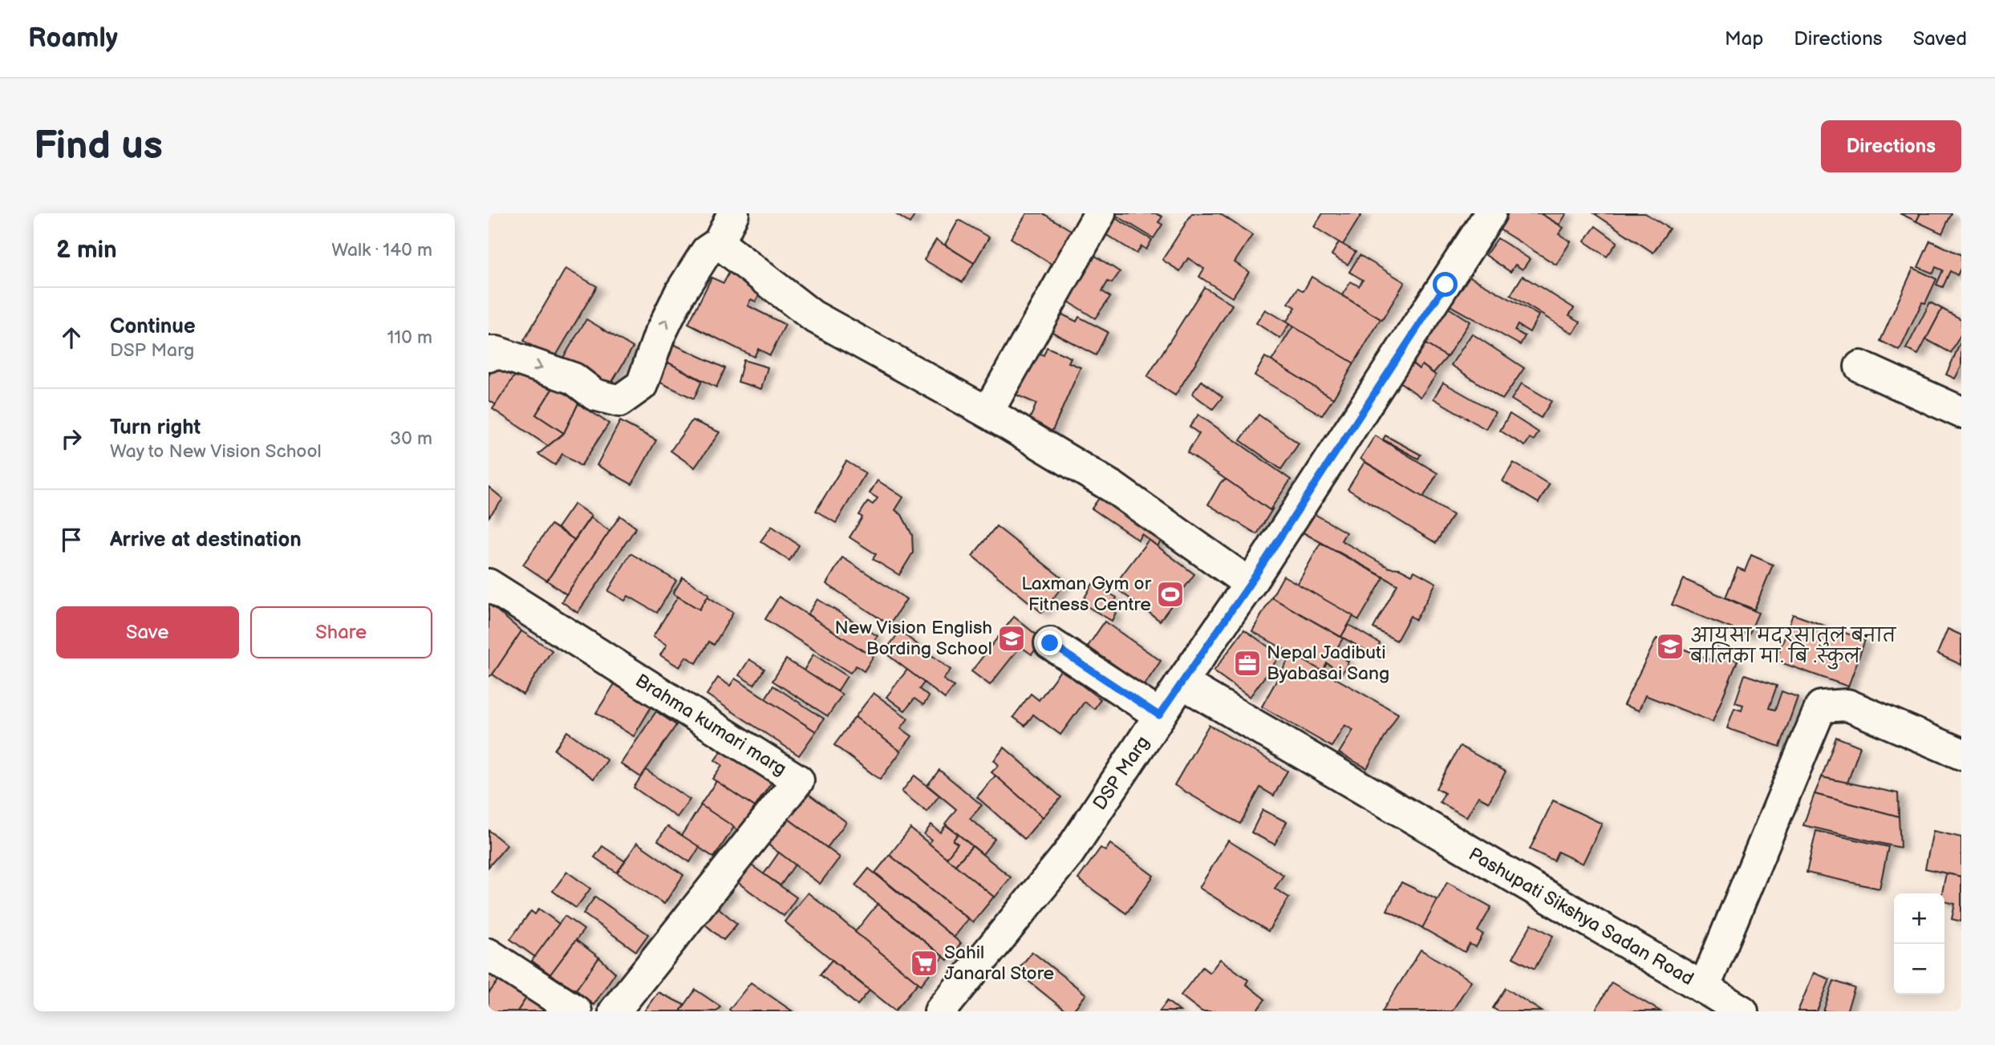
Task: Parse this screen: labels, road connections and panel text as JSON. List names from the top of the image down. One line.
{"streets":{"street":["Brahma kumari marg","DSP Marg","Pashupati Sikshya Sadan Road"]},"crossings":[["DSP Marg","Pashupati Sikshya Sadan Road"]],"places":{"sports":["Laxman Gym or Fitness Centre"],"school or university":["New Vision English Bording School","आयुसा मदरसातुल बनात बालिका मा. बि .स्कुल"],"office":["Nepal Jadibuti Byabasai Sang"],"supermarket":["Sahil Janaral Store"]},"page":{"header":"Roamly","nav":["Map","Directions","Saved"],"buttons":["Directions",["Save","Share"]],"title":"Find us","heading":["2 min","Walk · 140 m"],"list":[["Continue","DSP Marg","110 m"],["Turn right","Way to New Vision School","30 m"],"Arrive at destination"],"map_buttons":["+","−"]}}
